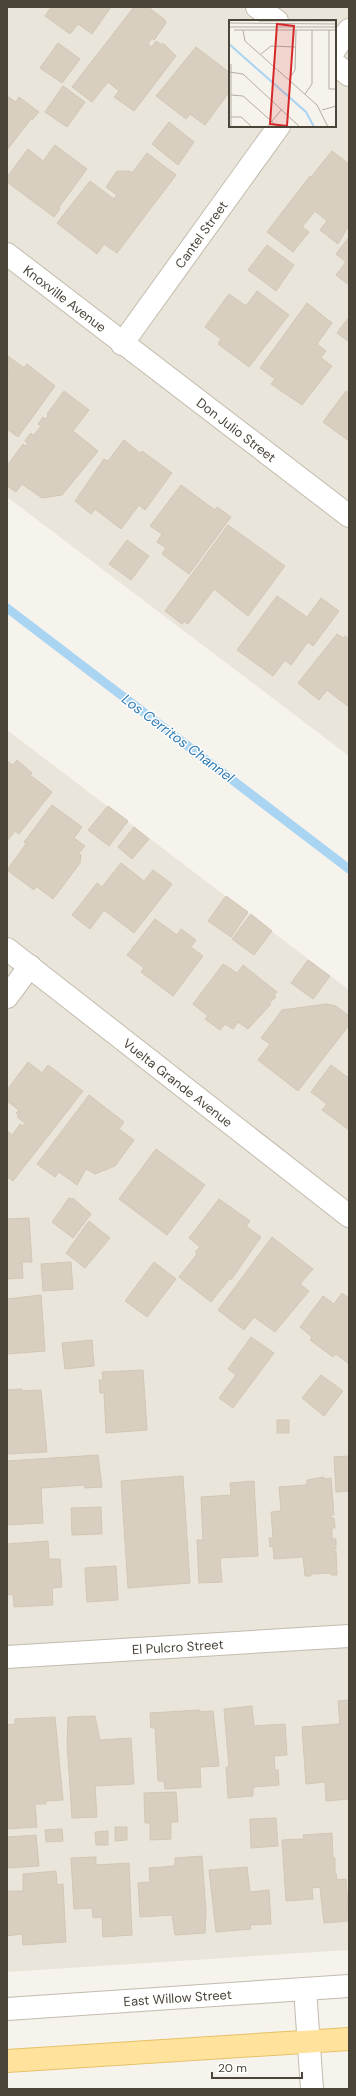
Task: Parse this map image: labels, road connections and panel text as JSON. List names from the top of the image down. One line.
{"streets":{"street":["Cantel Street","Knoxville Avenue","Don Julio Street","Vuelta Grande Avenue","El Pulcro Street","East Willow Street"]},"crossings":[["Cantel Street","Knoxville Avenue"],["Cantel Street","Don Julio Street"],["Knoxville Avenue","Don Julio Street"]],"water":["Los Cerritos Channel"],"scale_bar":"20 m"}
